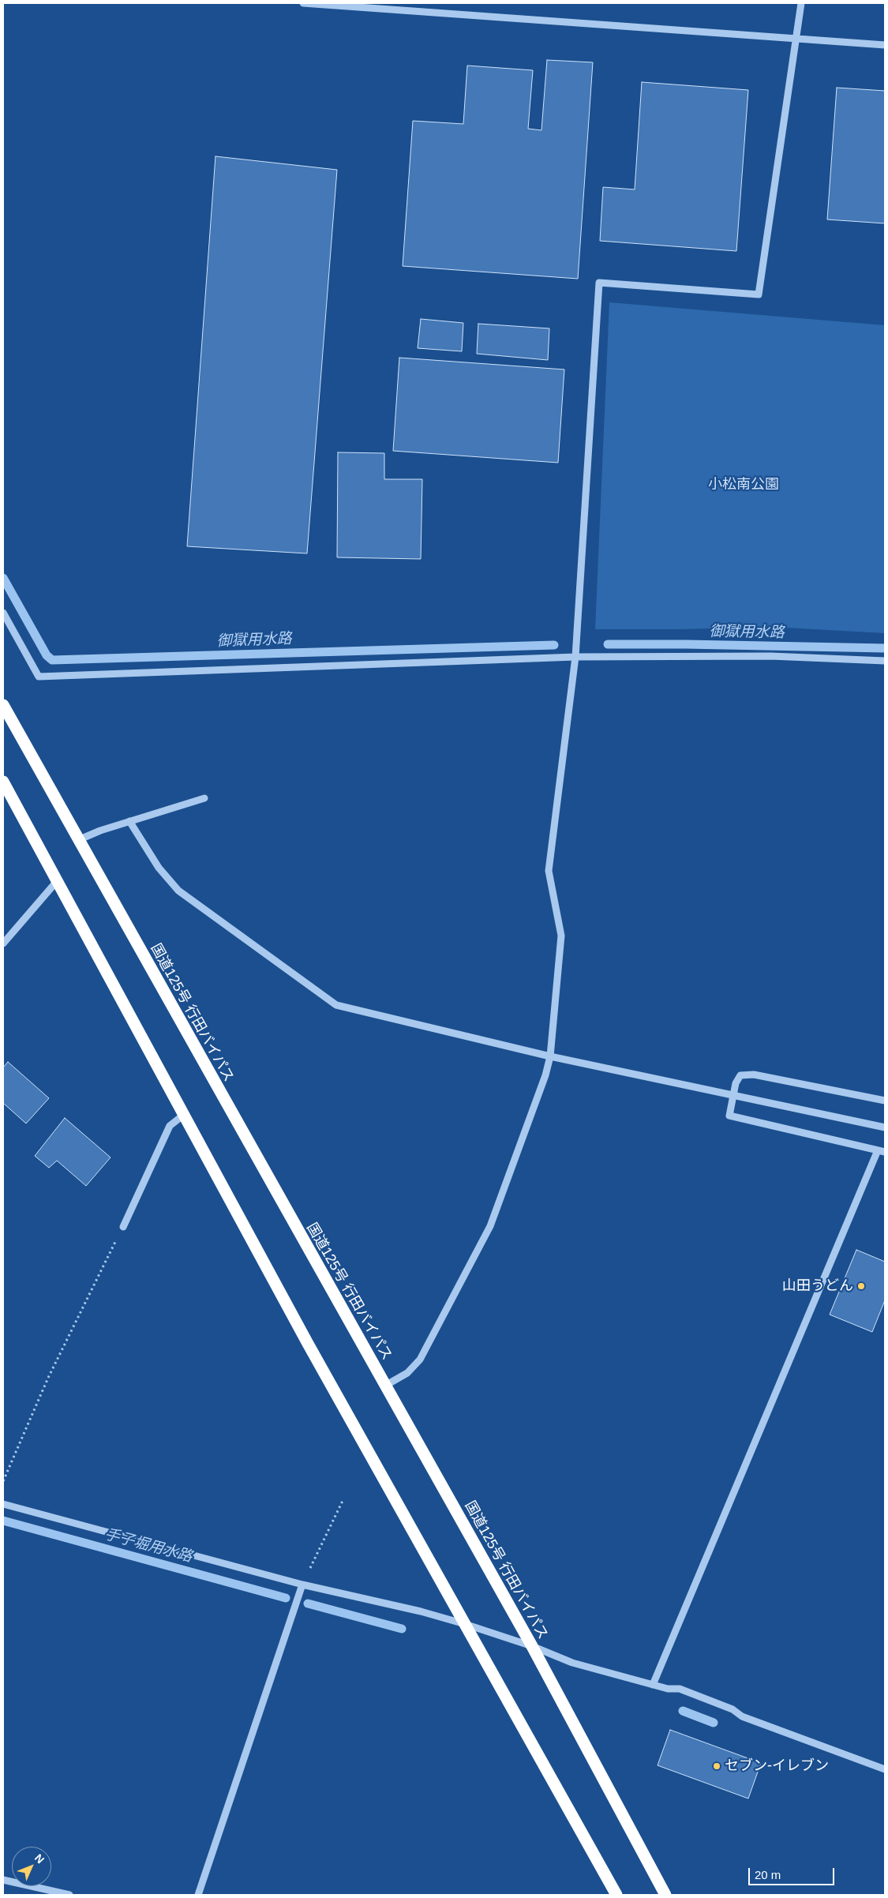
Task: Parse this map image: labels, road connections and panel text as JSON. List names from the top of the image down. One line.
{"streets":{"highway":["国道125号 行田バイパス"]},"water":["御獄用水路","手子堀用水路"],"parks":["小松南公園"],"places":["山田うどん","セブン-イレブン"],"scale_bar":"20 m","north":"top right"}
